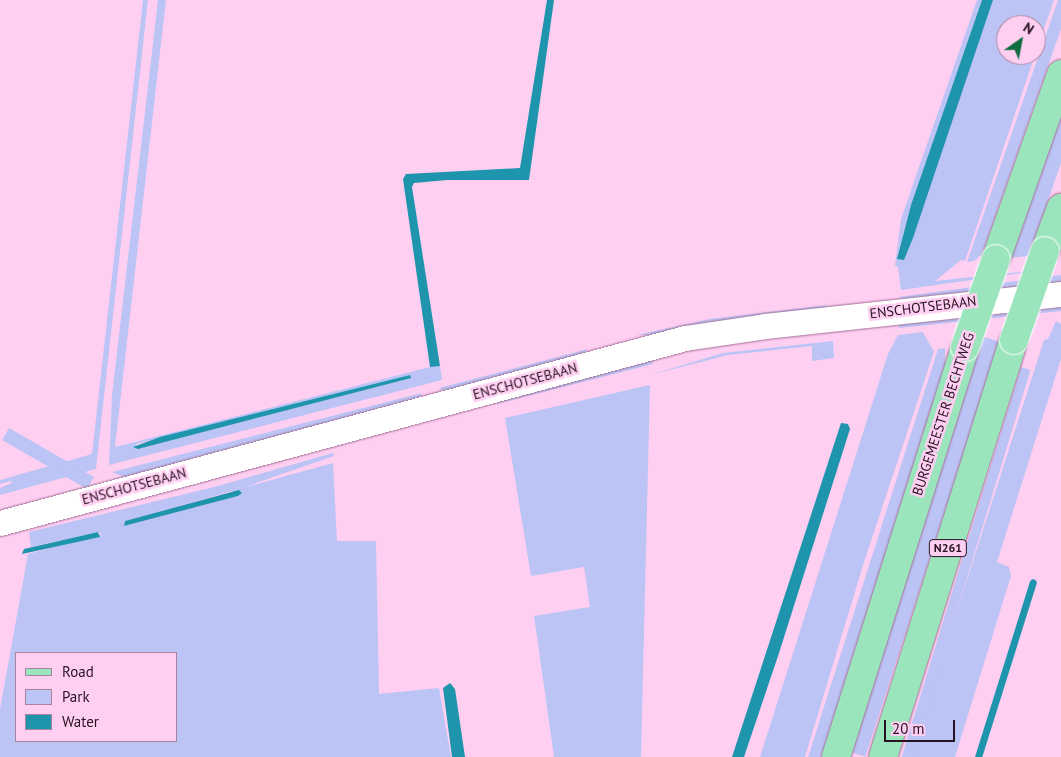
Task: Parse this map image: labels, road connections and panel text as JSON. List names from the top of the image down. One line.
{"streets":{"main road":["BURGEMEESTER BECHTWEG","N261"],"street":["ENSCHOTSEBAAN"]},"legend":["Road","Park","Water"],"scale_bar":"20 m","north":"top right"}
